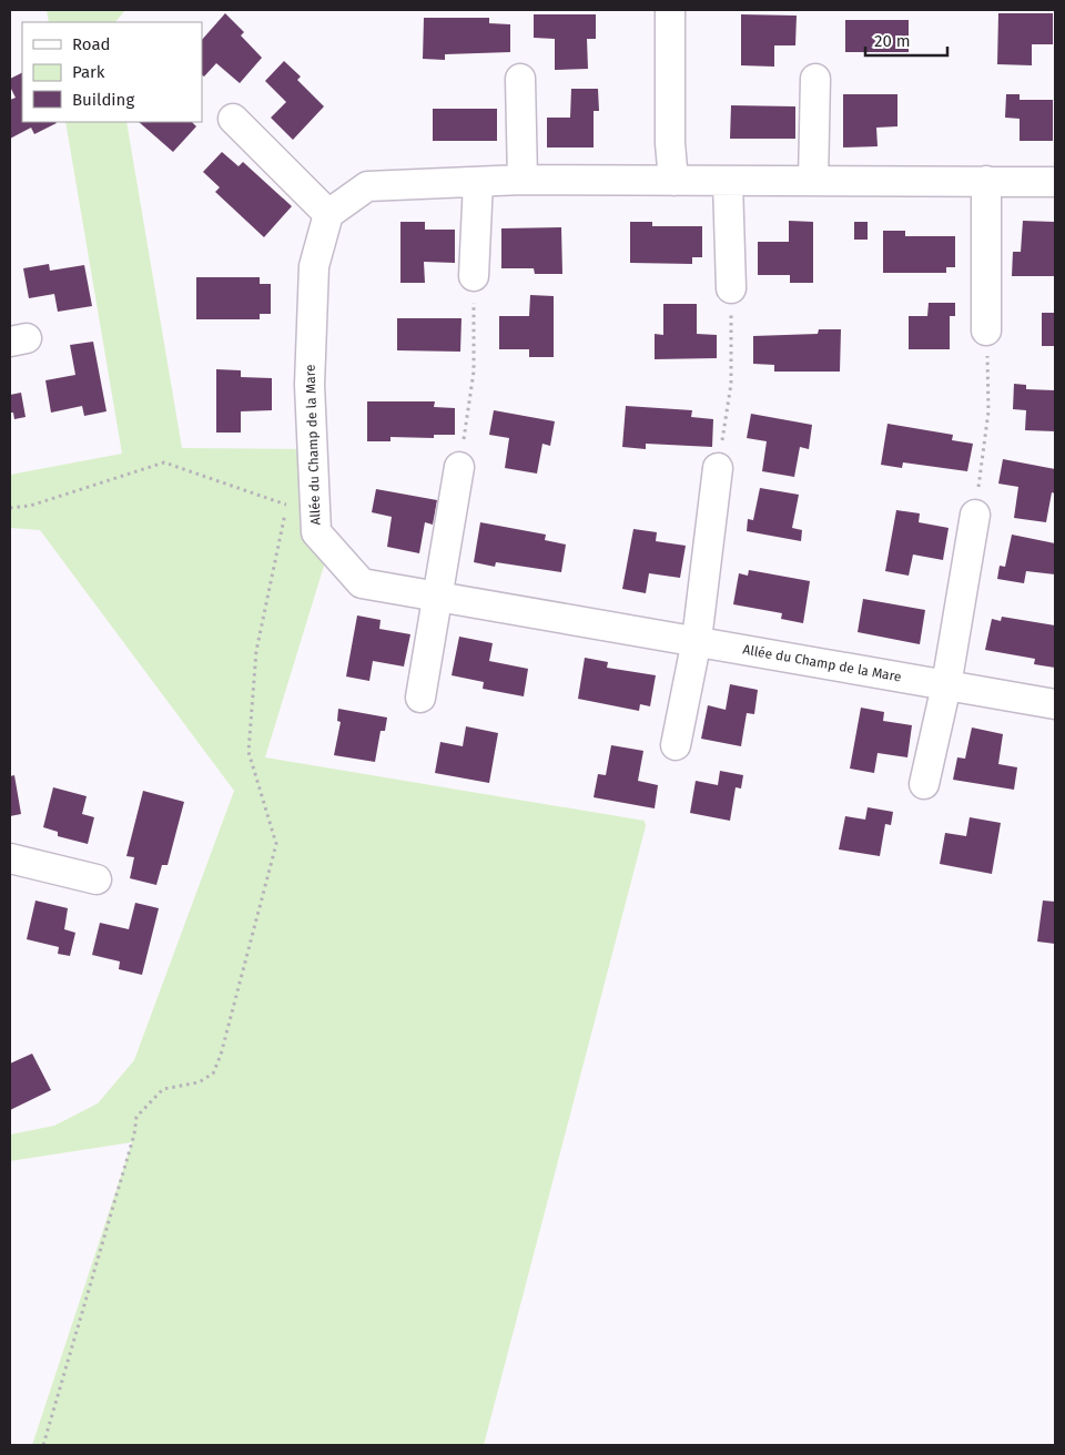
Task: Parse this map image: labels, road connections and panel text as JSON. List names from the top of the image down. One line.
{"streets":{"street":["Allée du Champ de la Mare"]},"legend":["Road","Park","Building"],"scale_bar":"20 m"}
